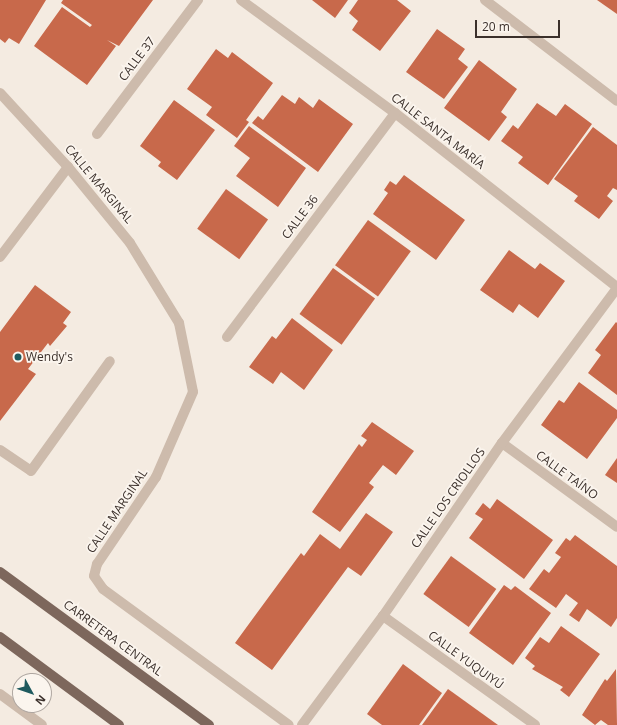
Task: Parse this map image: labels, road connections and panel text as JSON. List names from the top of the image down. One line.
{"streets":{"main road":["CARRETERA CENTRAL"],"street":["CALLE 37","CALLE SANTA MARÍA","CALLE MARGINAL","CALLE 36","CALLE TAÍNO","CALLE LOS CRIOLLOS","CALLE YUQUIYÚ"]},"crossings":[["CALLE SANTA MARÍA","CALLE 36"],["CALLE SANTA MARÍA","CALLE LOS CRIOLLOS"],["CALLE TAÍNO","CALLE LOS CRIOLLOS"],["CALLE LOS CRIOLLOS","CALLE YUQUIYÚ"]],"places":["Wendy's"],"scale_bar":"20 m","north":"bottom right"}
